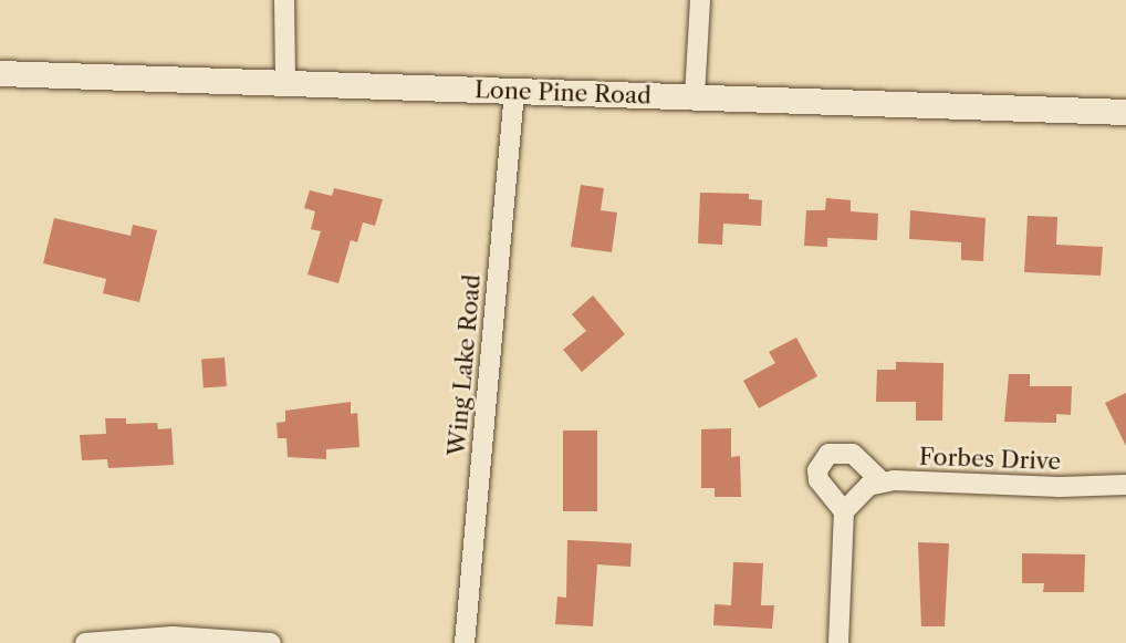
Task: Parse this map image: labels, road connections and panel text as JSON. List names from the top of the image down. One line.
{"streets":{"street":["Lone Pine Road","Wing Lake Road","Forbes Drive"]},"crossings":[["Lone Pine Road","Wing Lake Road"]]}
